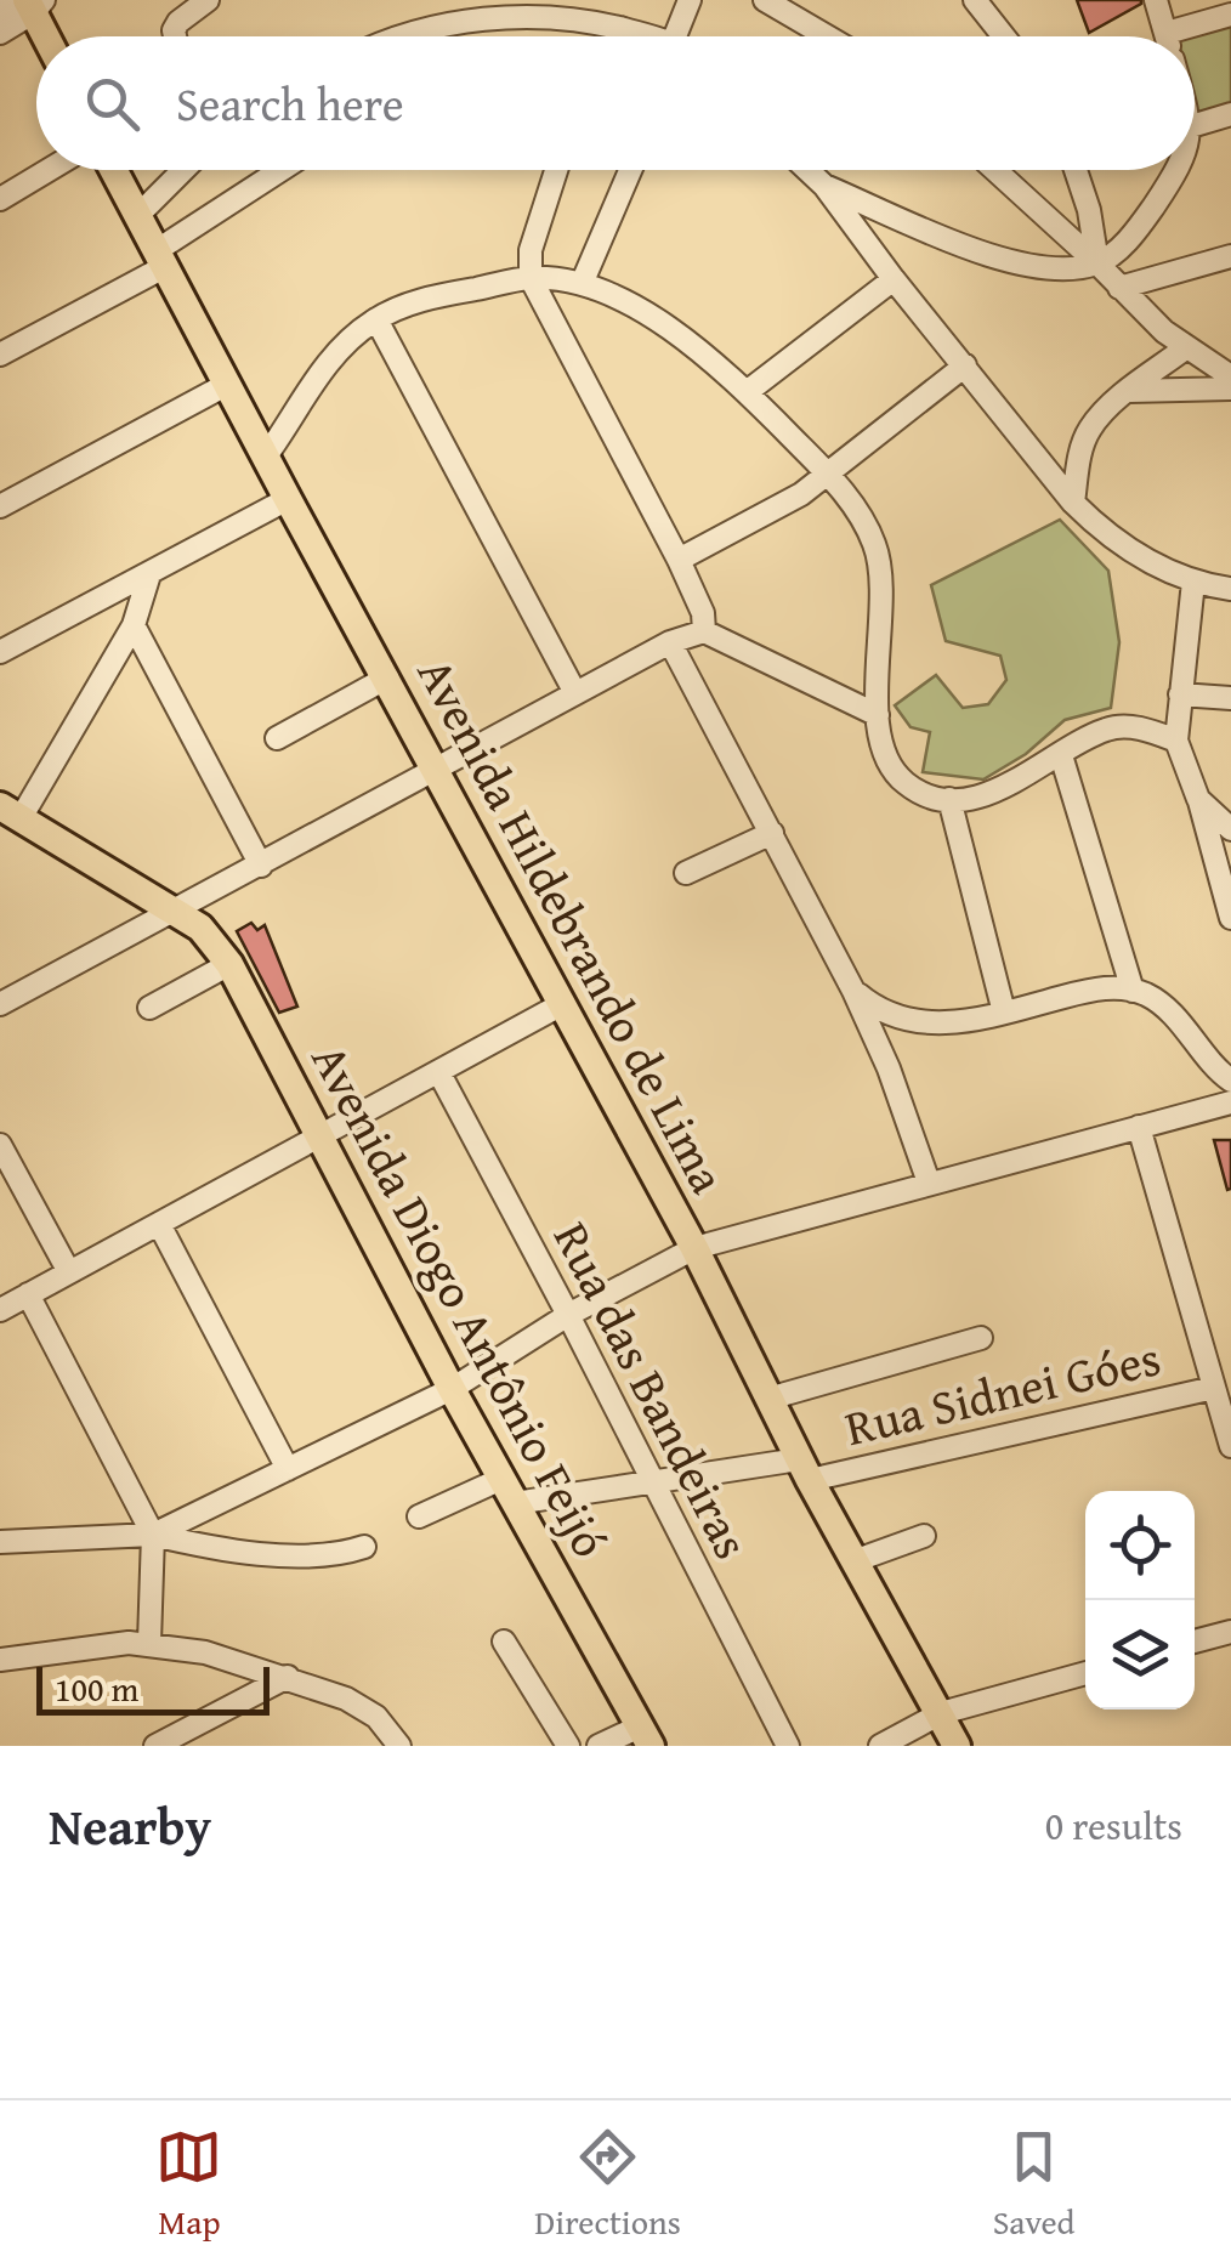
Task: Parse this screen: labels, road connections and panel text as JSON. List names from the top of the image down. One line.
{"streets":{"main road":["Avenida Hildebrando de Lima","Avenida Diogo Antônio Feijó"],"street":["Rua das Bandeiras","Rua Sidnei Góes"]},"crossings":[["Avenida Hildebrando de Lima","Rua Sidnei Góes"],["Avenida Diogo Antônio Feijó","Rua Sidnei Góes"],["Rua das Bandeiras","Rua Sidnei Góes"]],"scale_bar":"100 m","page":{"search":"Search here","scale":"100 m","heading":["Nearby","0 results"],"nav":["Map","Directions","Saved"]}}
